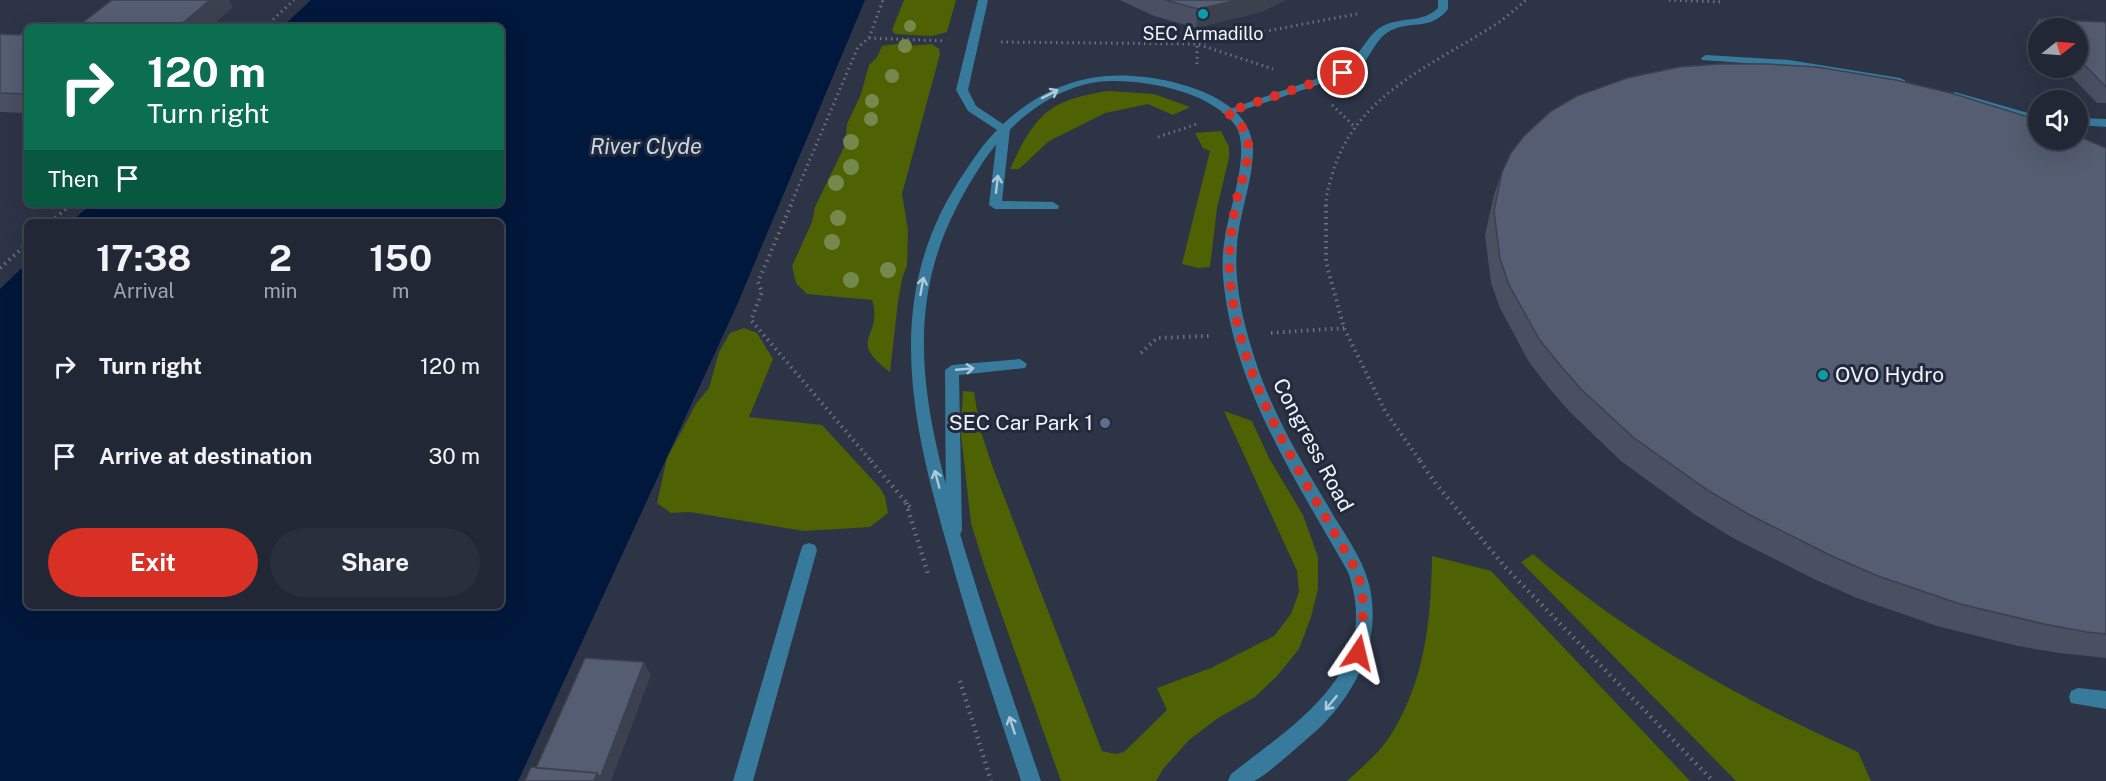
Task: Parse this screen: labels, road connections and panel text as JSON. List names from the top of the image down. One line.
{"streets":{"street":["Congress Road"]},"water":["River Clyde"],"places":["SEC Armadillo","OVO Hydro","SEC Car Park 1"],"north":"right","page":{"turn":["120 m","Turn right"],"then":"Then","eta":["17:38","Arrival","2","min","150","m"],"list":[{"name":"Turn right","value":"120 m"},{"name":"Arrive at destination","value":"30 m"}],"buttons":["Exit","Share"]}}
